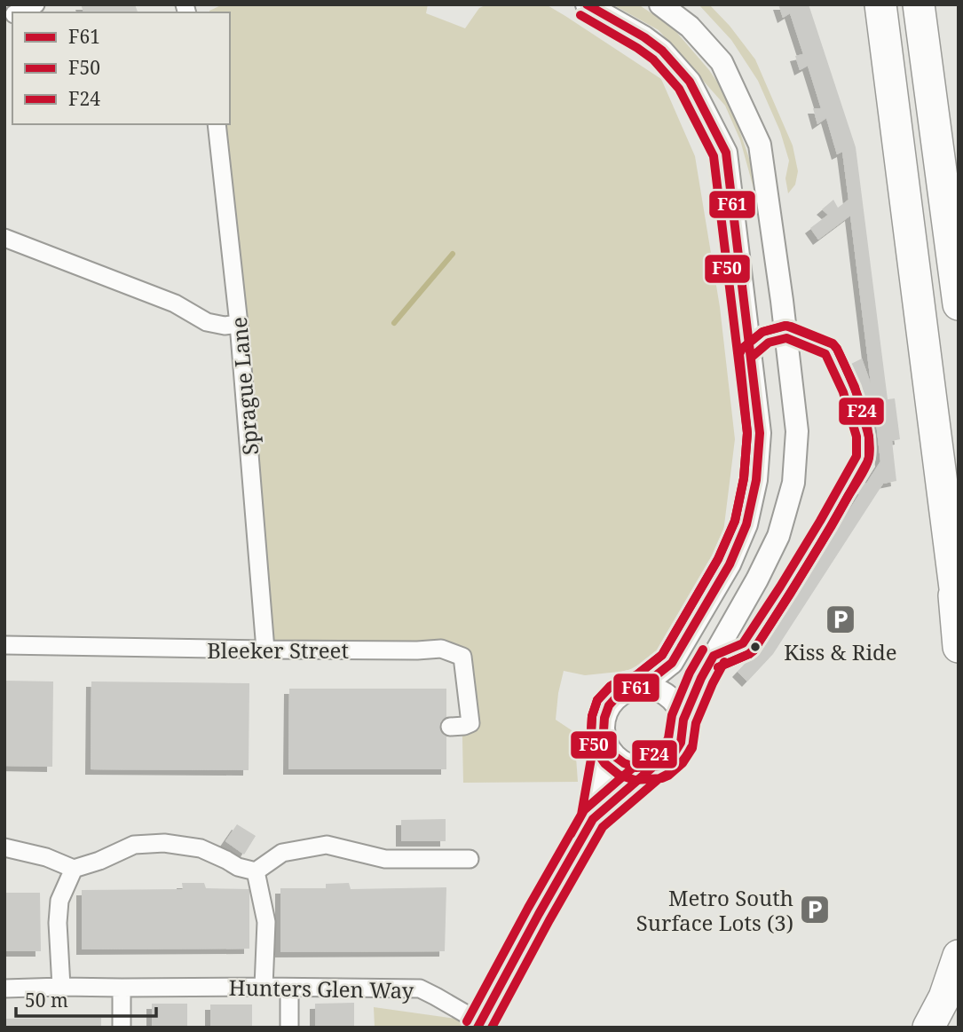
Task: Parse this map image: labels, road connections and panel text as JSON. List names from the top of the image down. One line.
{"streets":{"street":["Sprague Lane","Bleeker Street","Hunters Glen Way"]},"crossings":[["Sprague Lane","Bleeker Street"]],"places":{"parking":["Kiss & Ride","Metro South Surface Lots (3)"]},"lines":["transit line F61","transit line F50","transit line F24"],"legend":["F61","F50","F24"],"scale_bar":"50 m"}
